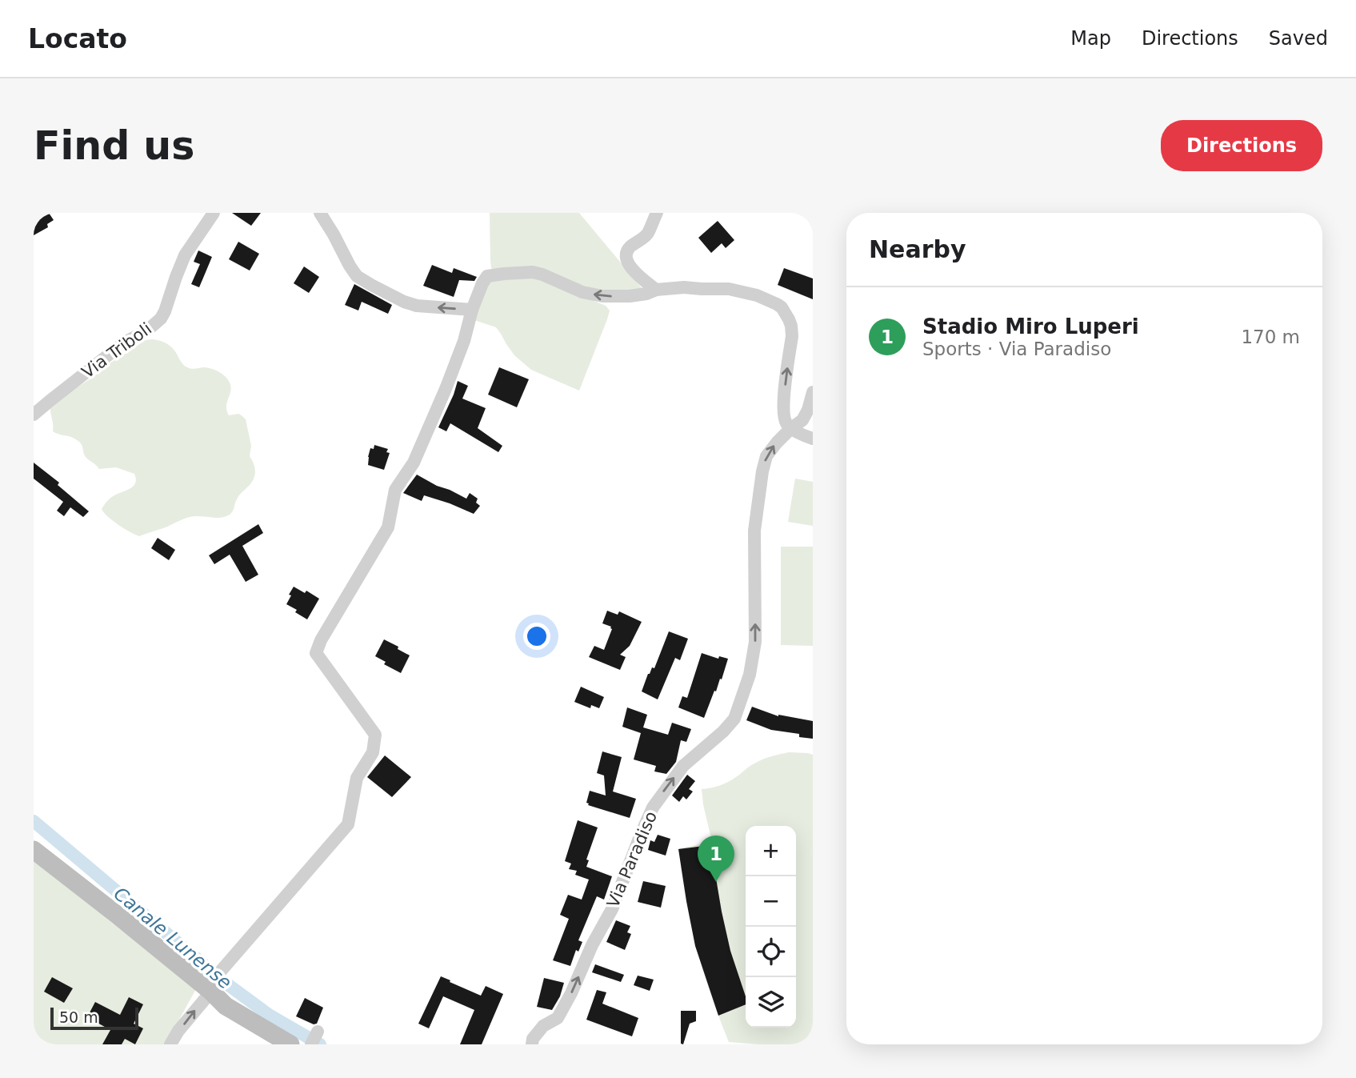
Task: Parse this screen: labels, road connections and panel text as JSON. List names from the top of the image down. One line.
{"streets":{"street":["Via Triboli","Via Paradiso"]},"one_way":["Via Paradiso"],"water":["Canale Lunense"],"scale_bar":"50 m","page":{"header":"Locato","nav":["Map","Directions","Saved"],"buttons":"Directions","title":"Find us","heading":"Nearby","list":[{"mark":"1","name":"Stadio Miro Luperi","note":"Sports · Via Paradiso","value":"170 m"}],"map_buttons":["+","−"],"pins":"1","scale":"50 m"}}
